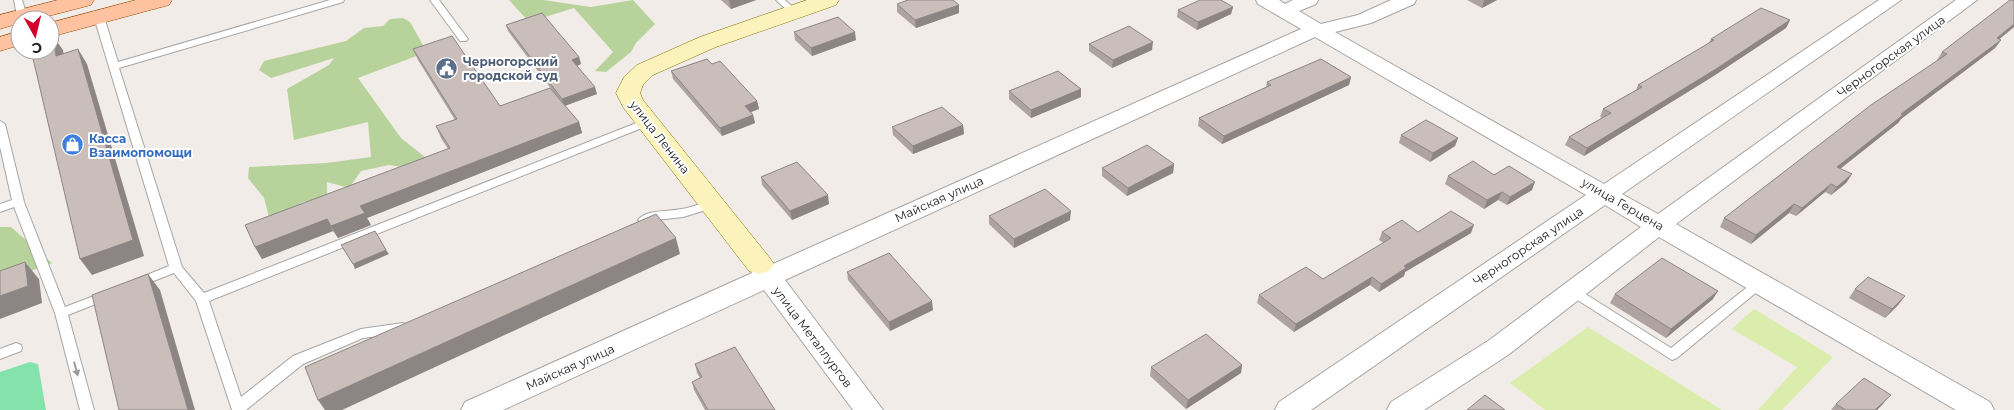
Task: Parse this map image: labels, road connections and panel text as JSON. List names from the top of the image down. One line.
{"streets":{"street":["Черногорская улица","улица Ленина","Майская улица","улица Герцена","улица Металлургов"]},"crossings":[["Черногорская улица","улица Герцена"],["улица Ленина","Майская улица"],["улица Ленина","улица Металлургов"],["Майская улица","улица Герцена"],["Майская улица","улица Металлургов"]],"places":{"public building":["Черногорский городской суд"],"shop":["Касса Взаимопомощи"]},"north":"bottom"}
